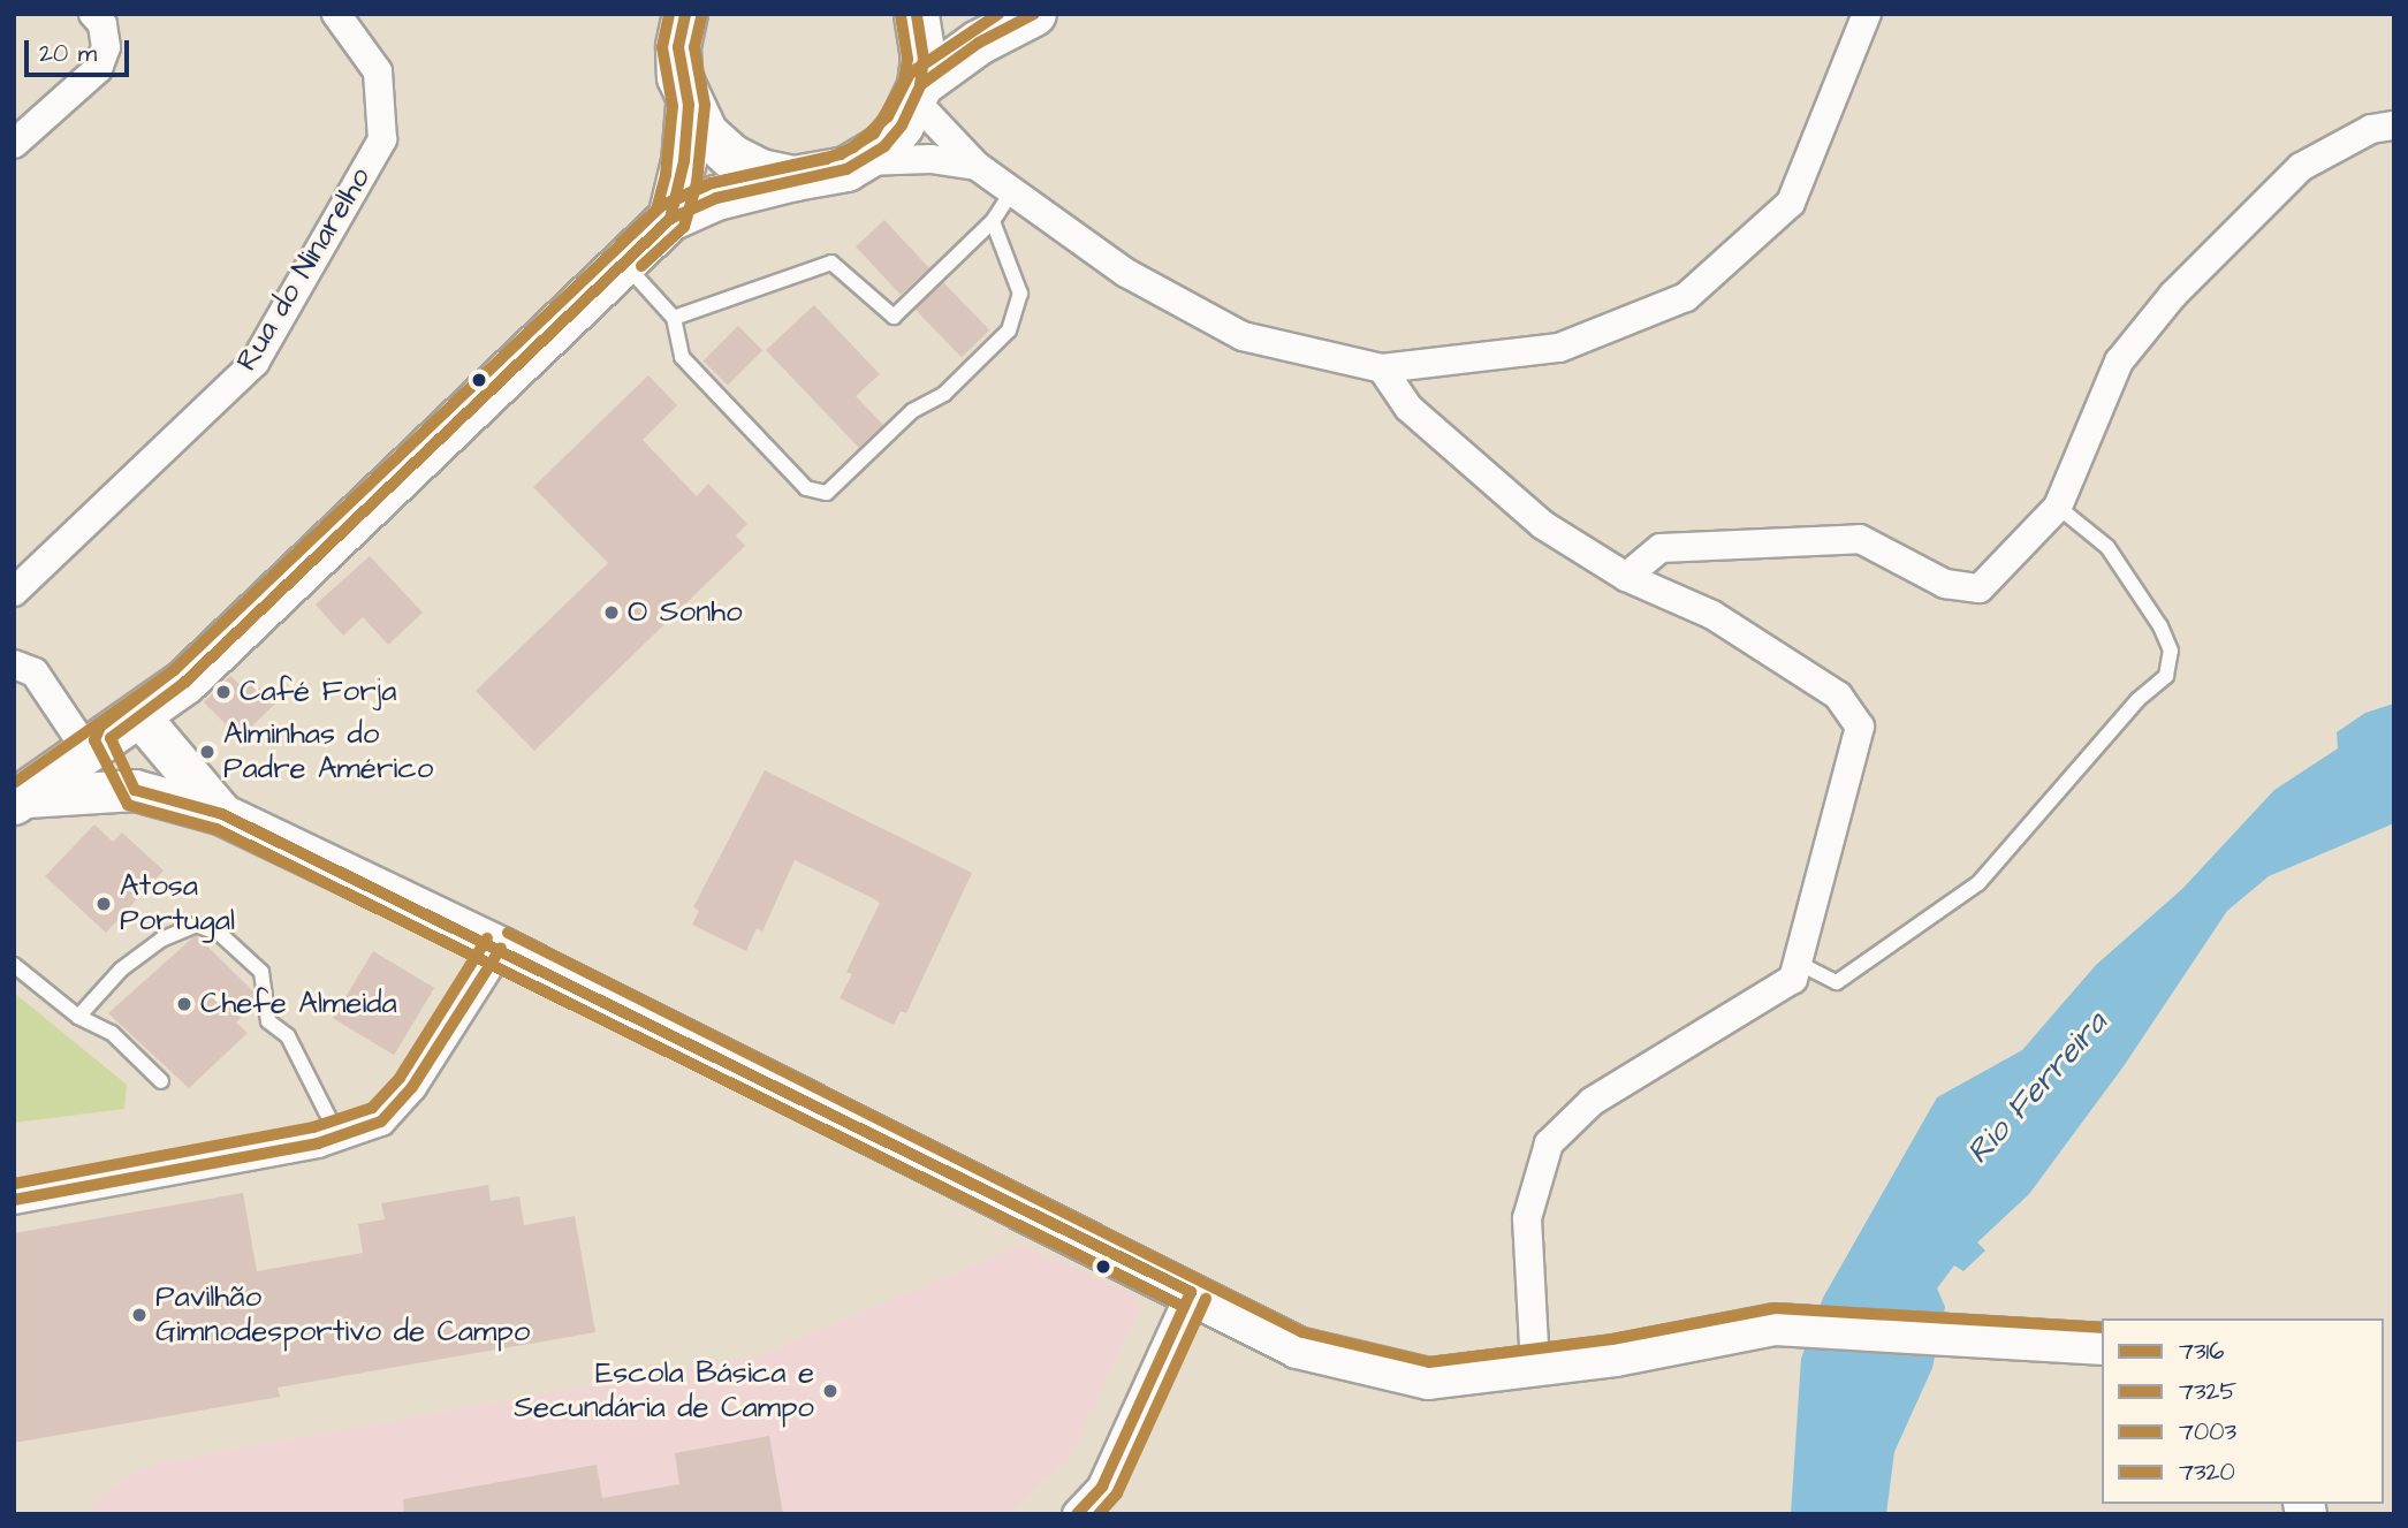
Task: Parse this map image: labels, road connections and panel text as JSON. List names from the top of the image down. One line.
{"streets":{"street":["Rua do Ninarelho"]},"water":["Rio Ferreira"],"places":["O Sonho","Café Forja","Alminhas do Padre Américo","Atosa Portugal","Chefe Almeida","Pavilhão Gimnodesportivo de Campo","Escola Básica e Secundária de Campo"],"lines":["transit line 7316","transit line 7325","transit line 7003","transit line 7320"],"legend":["7316","7325","7003","7320"],"scale_bar":"20 m"}
